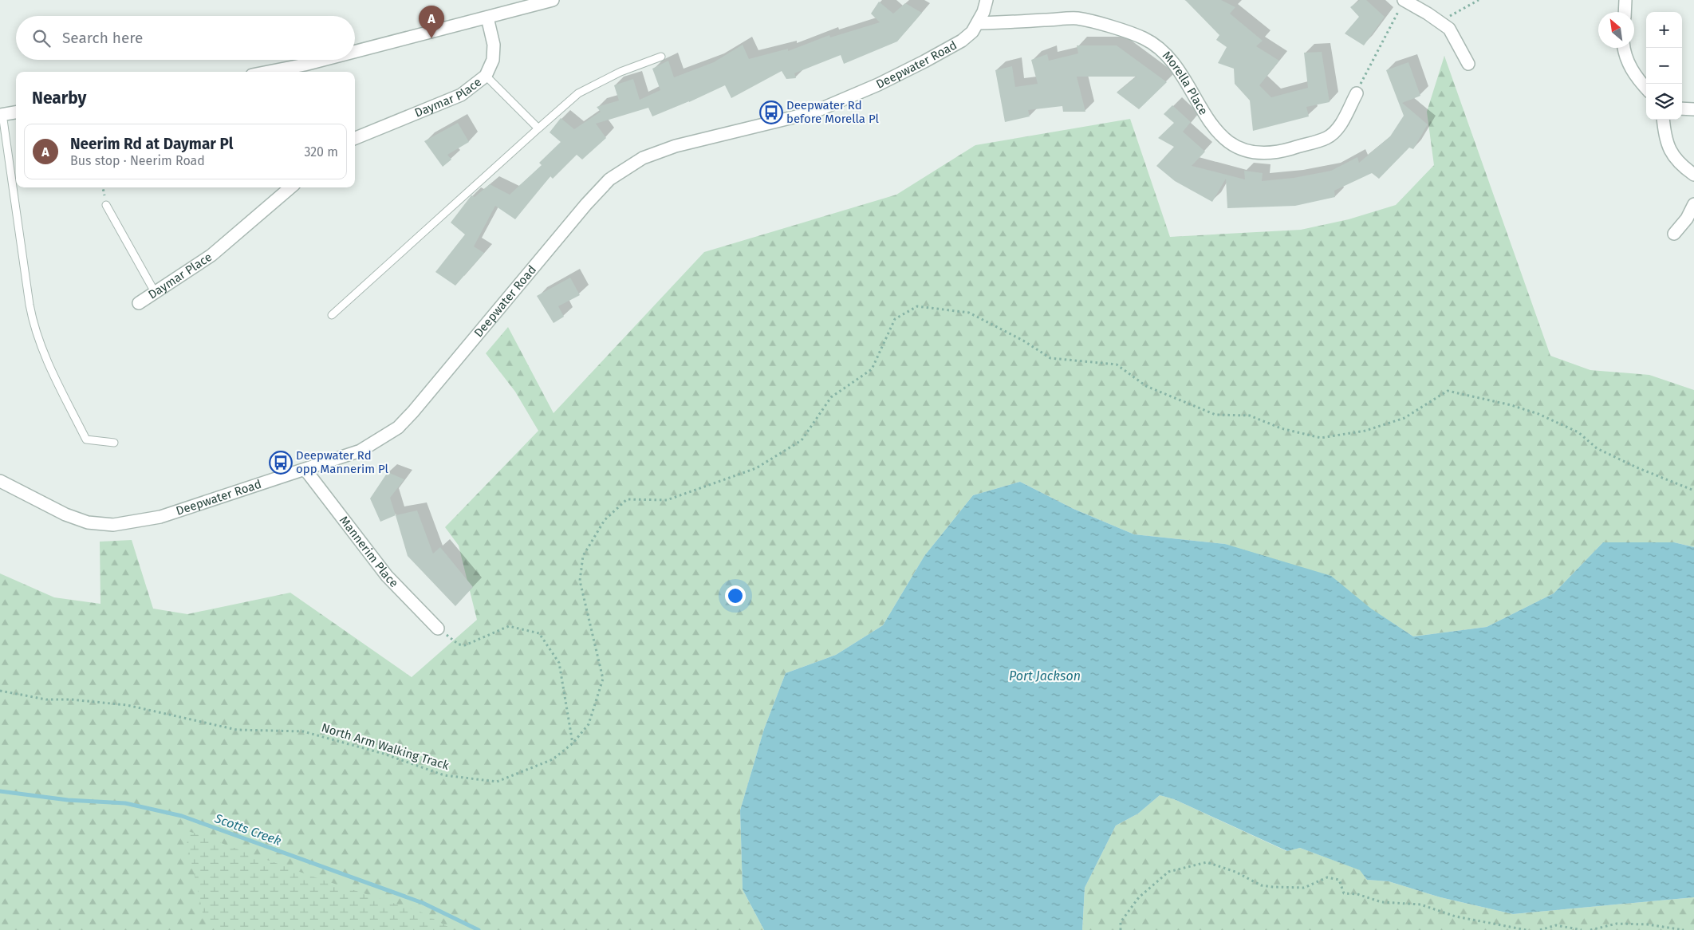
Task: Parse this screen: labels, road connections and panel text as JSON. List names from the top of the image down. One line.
{"streets":{"street":["Deepwater Road","Morella Place","Daymar Place","Mannerim Place"],"path":["North Arm Walking Track"]},"crossings":[["Deepwater Road","Morella Place"],["Deepwater Road","Mannerim Place"]],"water":["Port Jackson","Scotts Creek"],"places":{"bus stop":["Deepwater Rd before Morella Pl","Deepwater Rd opp Mannerim Pl"]},"north":"top left","page":{"pins":"A","map_buttons":["+","−"],"search":"Search here","heading":"Nearby","list":[{"mark":"A","name":"Neerim Rd at Daymar Pl","note":"Bus stop · Neerim Road","value":"320 m"}]}}
